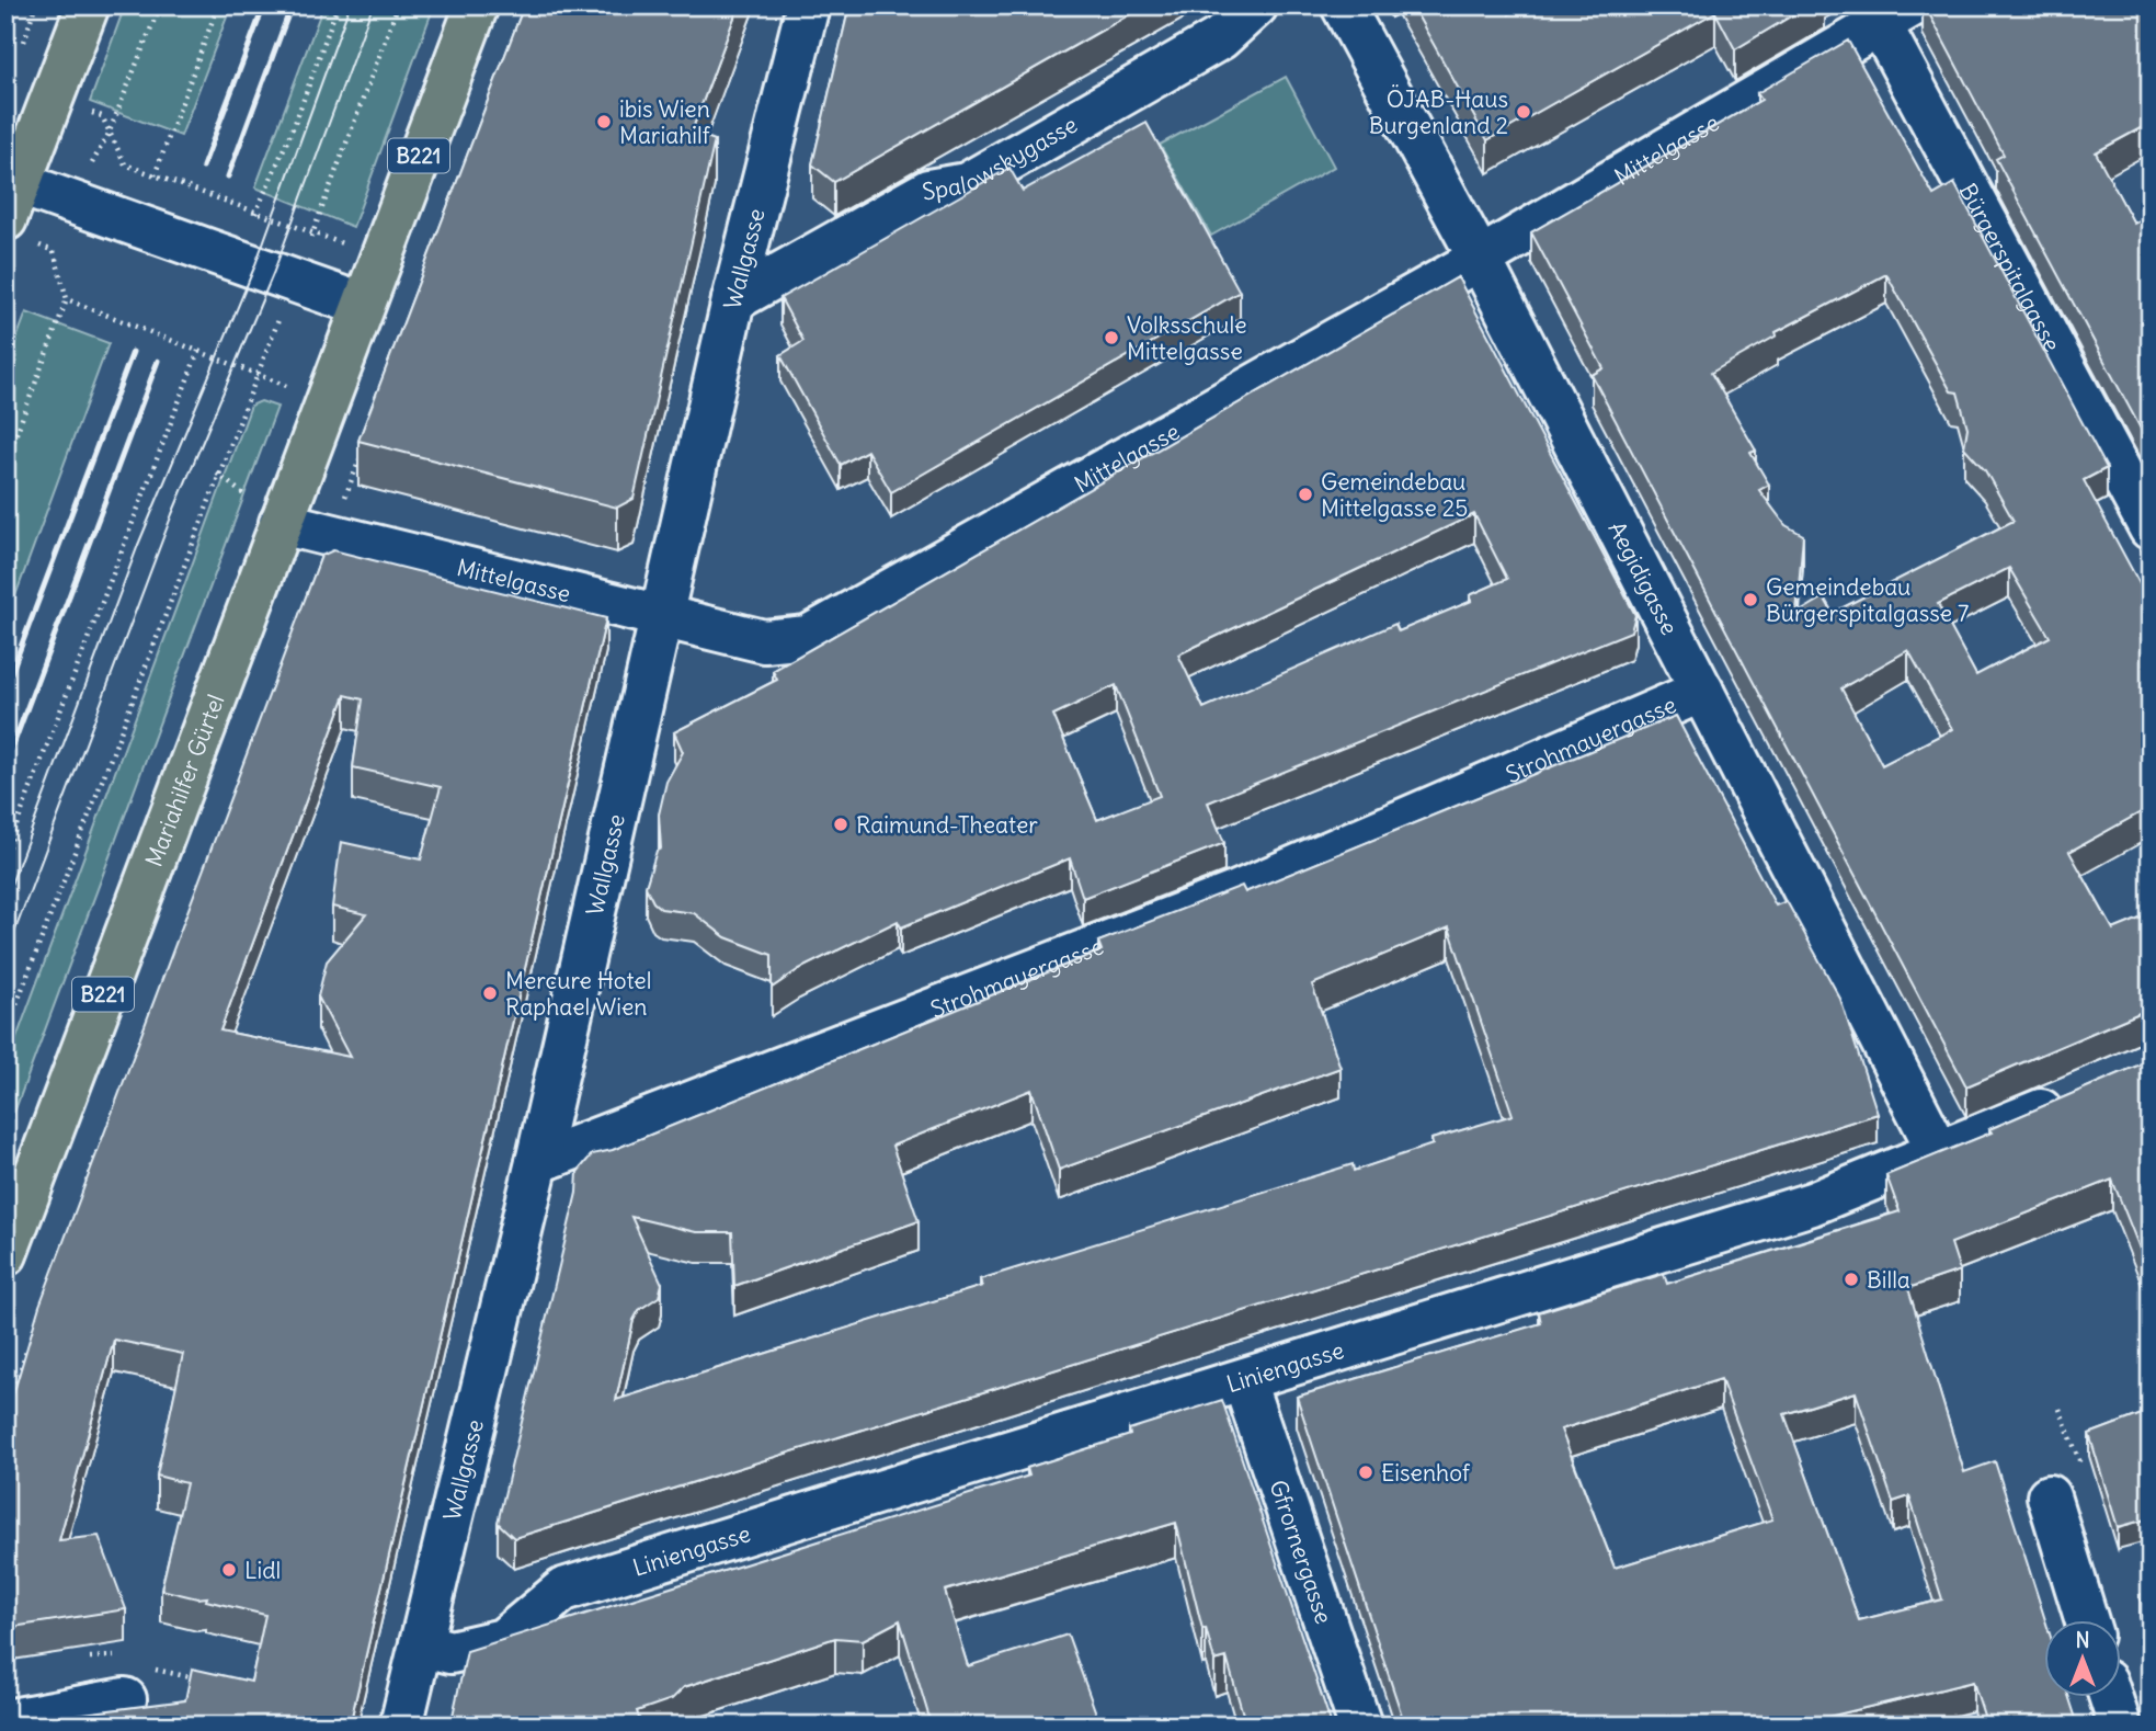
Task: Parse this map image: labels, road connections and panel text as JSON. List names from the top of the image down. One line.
{"streets":{"main road":["B221","Mariahilfer Gürtel"],"street":["Mittelgasse","Spalowskygasse","Wallgasse","Bürgerspitalgasse","Aegidigasse","Strohmayergasse","Liniengasse","Gfrornergasse"]},"crossings":[["Mittelgasse","Wallgasse"],["Mittelgasse","Bürgerspitalgasse"],["Mittelgasse","Aegidigasse"],["Mittelgasse","Mariahilfer Gürtel"],["Spalowskygasse","Wallgasse"],["Wallgasse","Strohmayergasse"],["Wallgasse","Liniengasse"],["Aegidigasse","Strohmayergasse"],["Aegidigasse","Liniengasse"],["Liniengasse","Gfrornergasse"]],"places":["ÖJAB-Haus Burgenland 2","ibis Wien Mariahilf","Volksschule Mittelgasse","Gemeindebau Mittelgasse 25","Gemeindebau Bürgerspitalgasse 7","Raimund-Theater","Mercure Hotel Raphael Wien","Billa","Eisenhof","Lidl"],"north":"top"}
